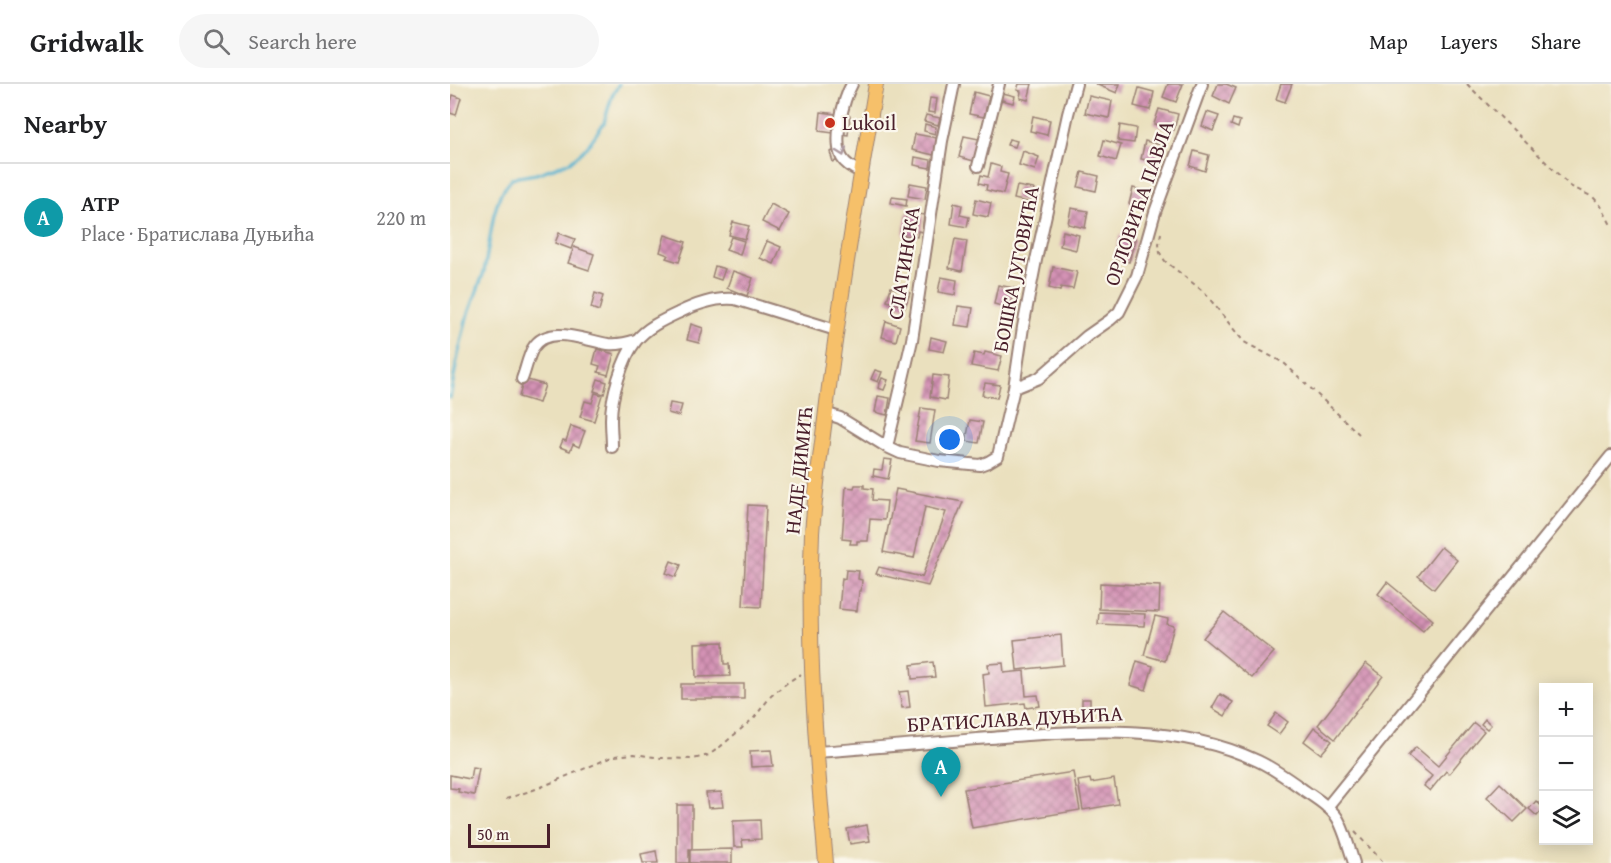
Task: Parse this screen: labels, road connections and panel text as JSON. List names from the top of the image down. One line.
{"streets":{"main road":["НАДЕ ДИМИЋ"],"street":["ОРЛОВИЋА ПАВЛА","СЛАТИНСКА","БОШКА ЈУГОВИЋА","БРАТИСЛАВА ДУЊИЋА"]},"crossings":[["ОРЛОВИЋА ПАВЛА","БОШКА ЈУГОВИЋА"],["СЛАТИНСКА","БОШКА ЈУГОВИЋА"],["НАДЕ ДИМИЋ","БРАТИСЛАВА ДУЊИЋА"]],"places":["Lukoil"],"scale_bar":"50 m","page":{"header":"Gridwalk","search":"Search here","nav":["Map","Layers","Share"],"heading":"Nearby","list":[{"mark":"A","name":"ATP","note":"Place · Братислава Дуњића","value":"220 m"}],"map_buttons":["+","−"],"pins":"A","scale":"50 m"}}
